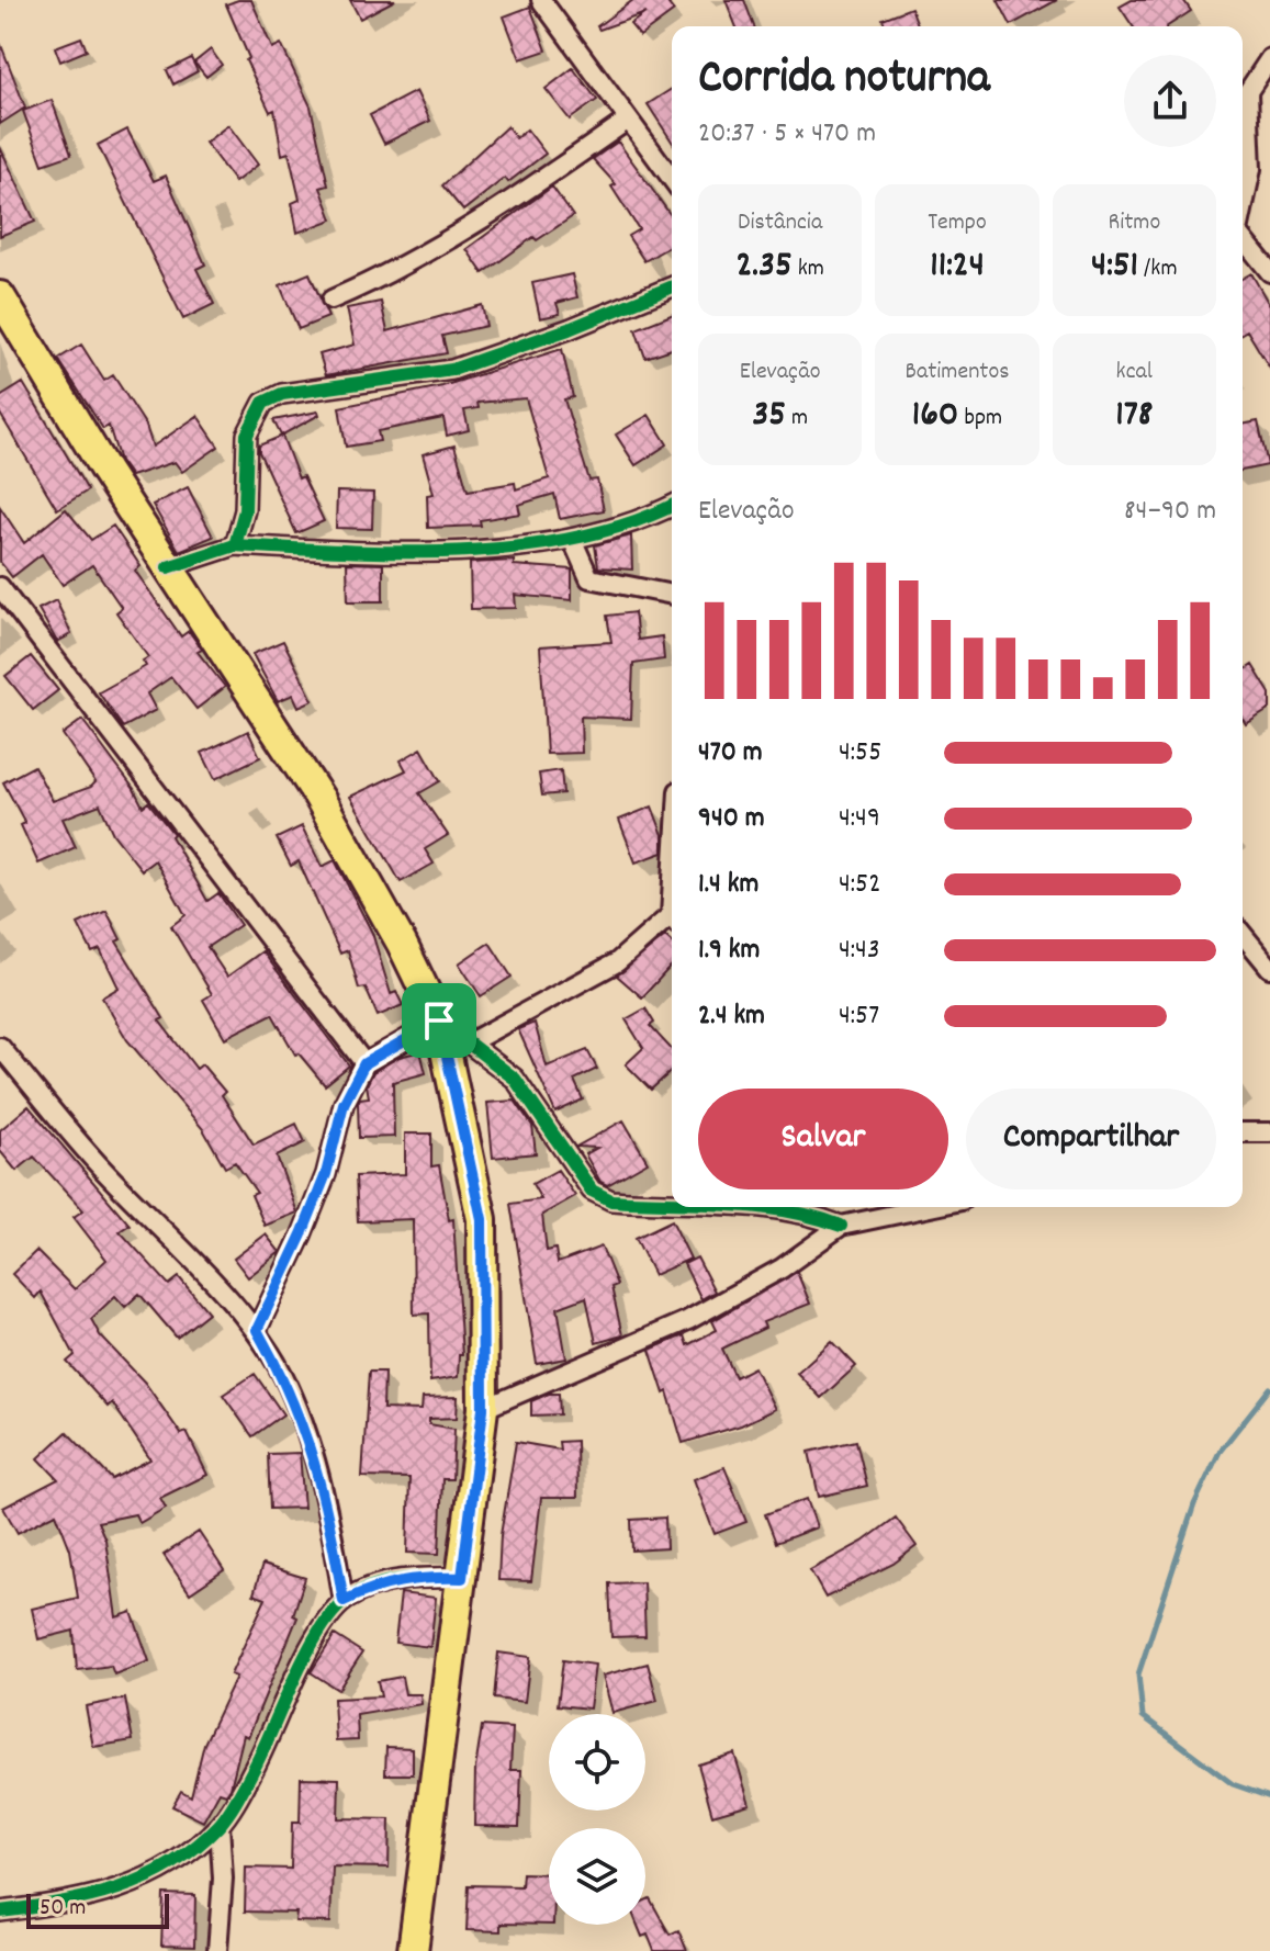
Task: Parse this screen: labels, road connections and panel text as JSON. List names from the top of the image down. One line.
{"scale_bar":"50 m","page":{"heading":["Corrida noturna","20:37 · 5 × 470 m"],"stats":[["Distância","2.35 km"],["Tempo","11:24"],["Ritmo","4:51 /km"],["Elevação","35 m"],["Batimentos","160 bpm"],["kcal","178"]],"chart":["Elevação","84–90 m"],"list":[{"name":"470 m","note":"4:55"},{"name":"940 m","note":"4:49"},{"name":"1.4 km","note":"4:52"},{"name":"1.9 km","note":"4:43"},{"name":"2.4 km","note":"4:57"}],"buttons":["Salvar","Compartilhar"],"scale":"50 m"}}
